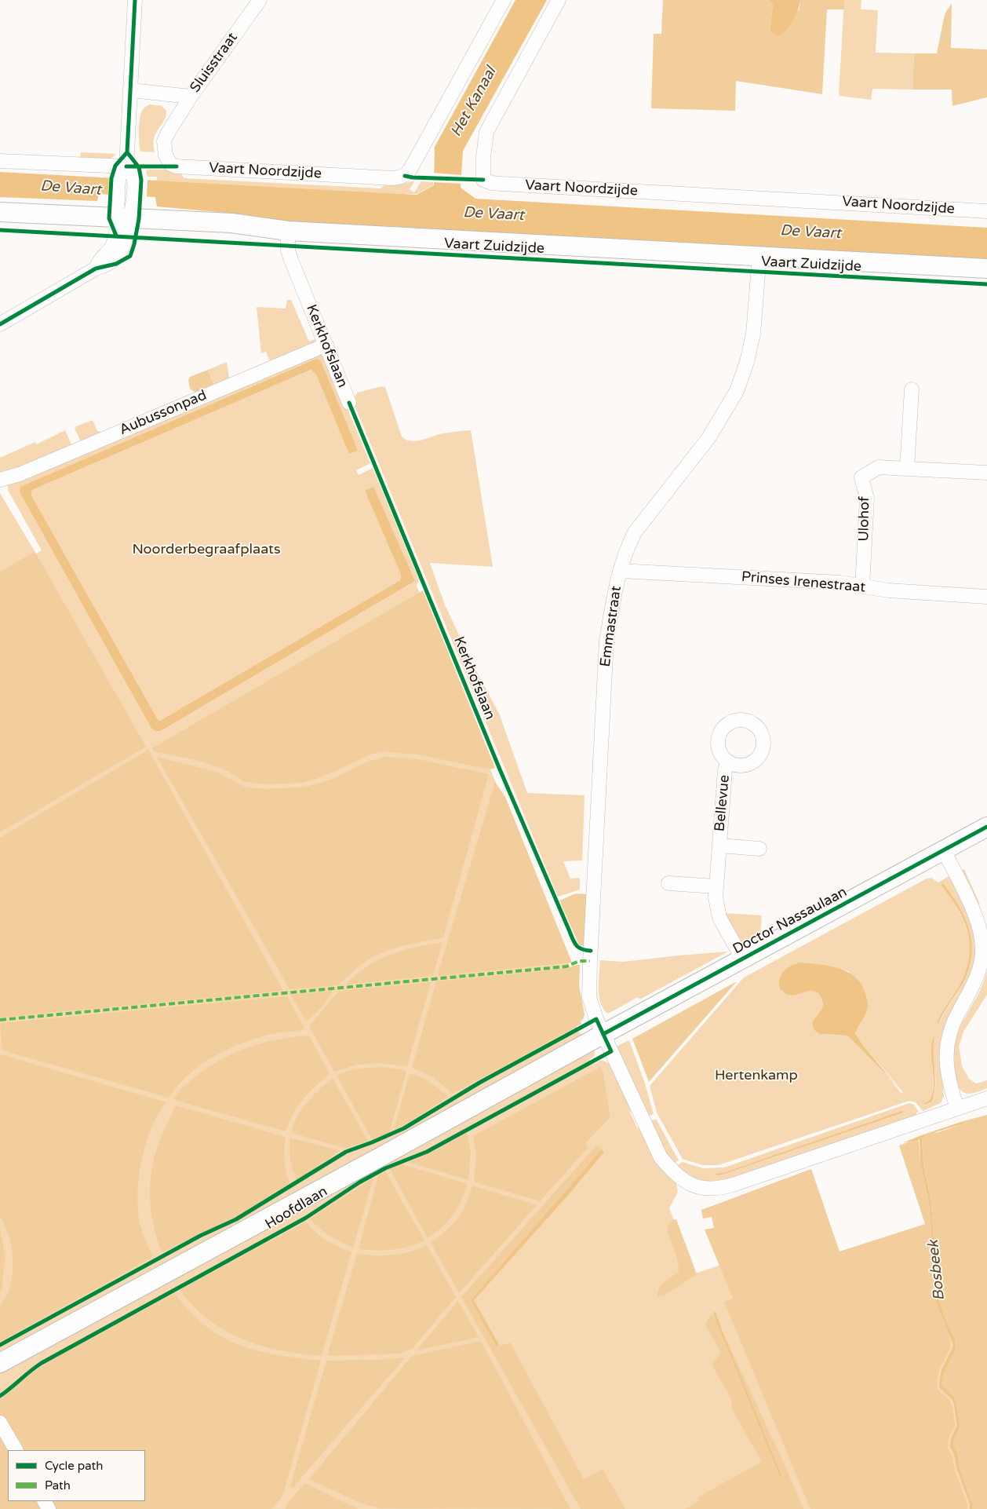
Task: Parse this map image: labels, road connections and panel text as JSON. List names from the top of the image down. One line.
{"streets":{"street":["Sluisstraat","Vaart Noordzijde","Vaart Zuidzijde","Kerkhofslaan","Aubussonpad","Ulohof","Prinses Irenestraat","Emmastraat","Bellevue","Doctor Nassaulaan","Hoofdlaan"]},"crossings":[["Sluisstraat","Vaart Noordzijde"],["Vaart Zuidzijde","Kerkhofslaan"],["Vaart Zuidzijde","Emmastraat"],["Kerkhofslaan","Aubussonpad"],["Ulohof","Prinses Irenestraat"],["Prinses Irenestraat","Emmastraat"],["Emmastraat","Doctor Nassaulaan"],["Emmastraat","Hoofdlaan"],["Bellevue","Doctor Nassaulaan"],["Doctor Nassaulaan","Hoofdlaan"]],"water":["Het Kanaal","De Vaart","Bosbeek"],"parks":["Noorderbegraafplaats","Hertenkamp"],"legend":["Cycle path","Path"]}
